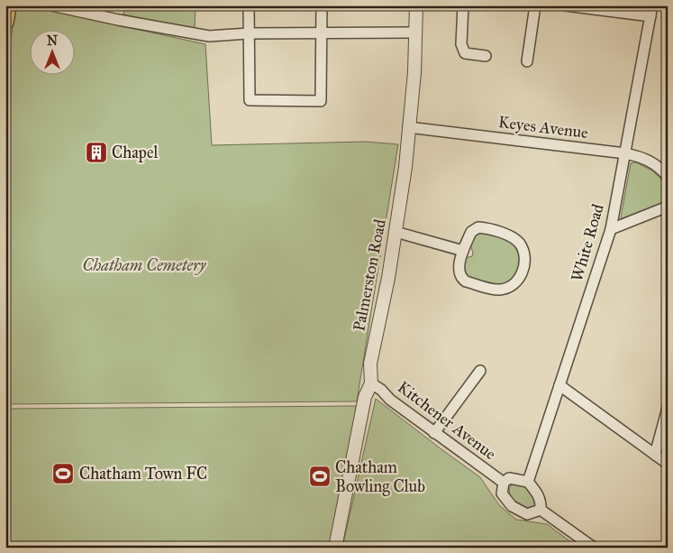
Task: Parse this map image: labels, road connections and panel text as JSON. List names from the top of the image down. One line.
{"streets":{"street":["Keyes Avenue","White Road","Palmerston Road","Kitchener Avenue"]},"crossings":[["Keyes Avenue","White Road"],["Keyes Avenue","Palmerston Road"],["White Road","Kitchener Avenue"],["Palmerston Road","Kitchener Avenue"]],"parks":["Chatham Cemetery"],"places":{"building":["Chapel"],"sports":["Chatham Town FC","Chatham Bowling Club"]},"north":"top"}
